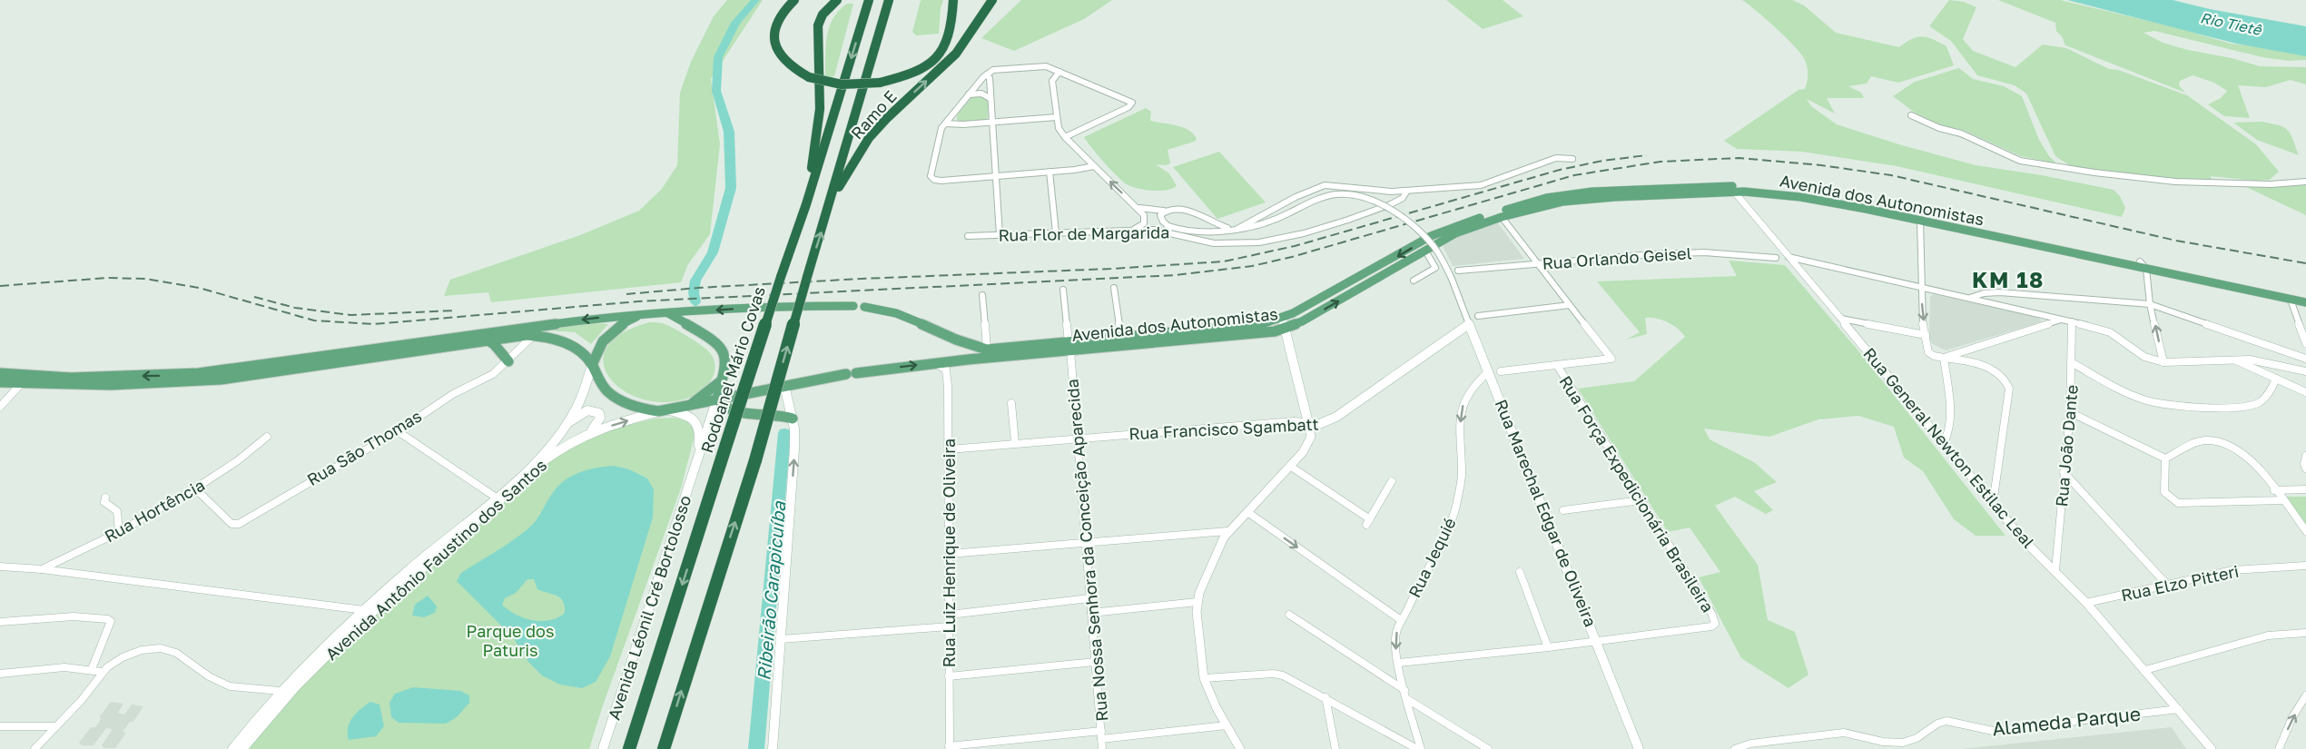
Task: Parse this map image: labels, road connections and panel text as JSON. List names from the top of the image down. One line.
{"streets":{"highway":["Ramo E","Rodoanel Mário Covas"],"main road":["Avenida dos Autonomistas","Rua Francisco Sgambatt","Rua Marechal Edgar de Oliveira","Avenida Antônio Faustino dos Santos","Avenida Léonil Cré Bortolosso"],"street":["Rua Flor de Margarida","Rua Orlando Geisel","Rua João Dante","Rua São Thomas","Rua General Newton Estilac Leal","Rua Força Expedicionária Brasileira","Rua Hortência","Rua Nossa Senhora da Conceição Aparecida","Rua Luiz Henrique de Oliveira","Rua Jequié","Rua Elzo Pitteri","Alameda Parque"]},"crossings":[["Avenida dos Autonomistas","Rua General Newton Estilac Leal"],["Avenida dos Autonomistas","Rua Nossa Senhora da Conceição Aparecida"],["Avenida dos Autonomistas","Rua Luiz Henrique de Oliveira"],["Avenida dos Autonomistas","Avenida Antônio Faustino dos Santos"],["Avenida dos Autonomistas","Avenida Léonil Cré Bortolosso"],["Rua Francisco Sgambatt","Rua Marechal Edgar de Oliveira"],["Rua Francisco Sgambatt","Rua Nossa Senhora da Conceição Aparecida"],["Rua Francisco Sgambatt","Rua Luiz Henrique de Oliveira"],["Rua João Dante","Rua General Newton Estilac Leal"],["Rua São Thomas","Rua Hortência"],["Rua General Newton Estilac Leal","Rua Elzo Pitteri"],["Rua General Newton Estilac Leal","Alameda Parque"],["Rua Força Expedicionária Brasileira","Rua Marechal Edgar de Oliveira"],["Rua Marechal Edgar de Oliveira","Rua Jequié"],["Avenida Antônio Faustino dos Santos","Avenida Léonil Cré Bortolosso"]],"one_way":["Rua Jequié"],"districts":["KM 18"],"water":["Rio Tietê","Ribeirão Carapicuíba"],"parks":["Parque dos Paturis"]}
